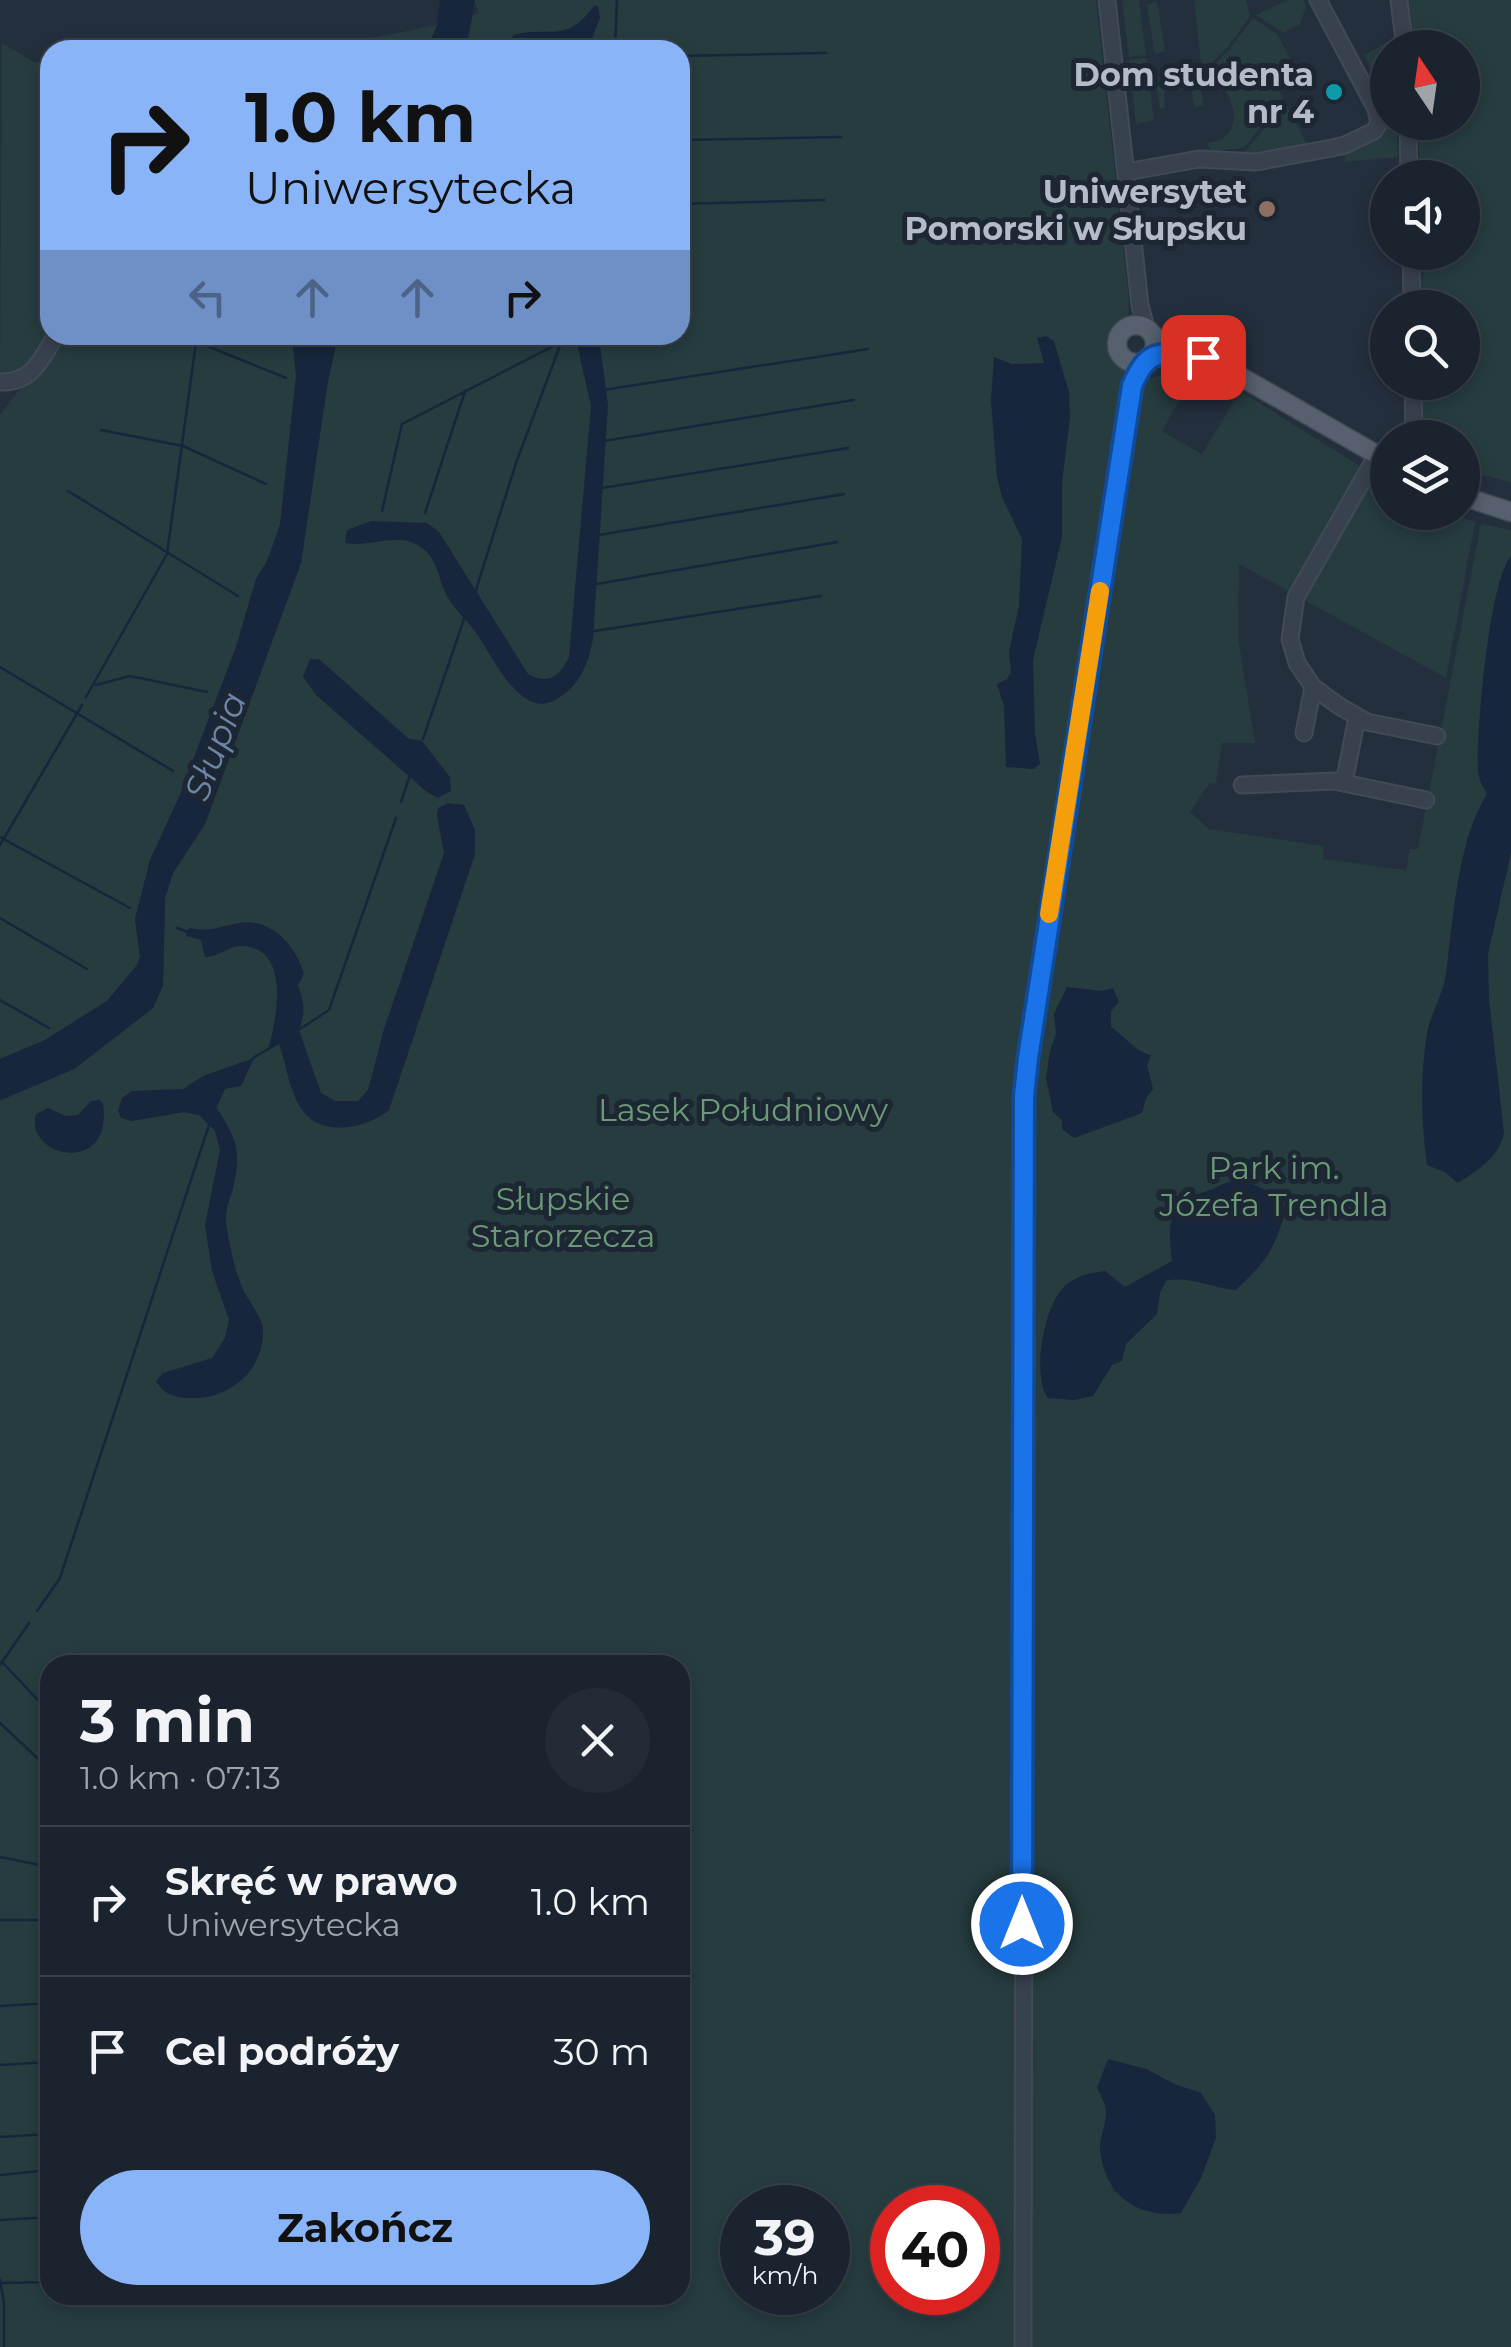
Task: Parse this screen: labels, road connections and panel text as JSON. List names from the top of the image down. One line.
{"water":["Słupia"],"parks":["Lasek Południowy","Park im. Józefa Trendla","Słupskie Starorzecza"],"places":["Dom studenta nr 4","Uniwersytet Pomorski w Słupsku"],"north":"top","page":{"turn":["1.0 km","Uniwersytecka"],"heading":["3 min","1.0 km · 07:13"],"list":[{"name":"Skręć w prawo","note":"Uniwersytecka","value":"1.0 km"},{"name":"Cel podróży","value":"30 m"}],"buttons":"Zakończ","speed":"39 km/h","limit":"40"}}
